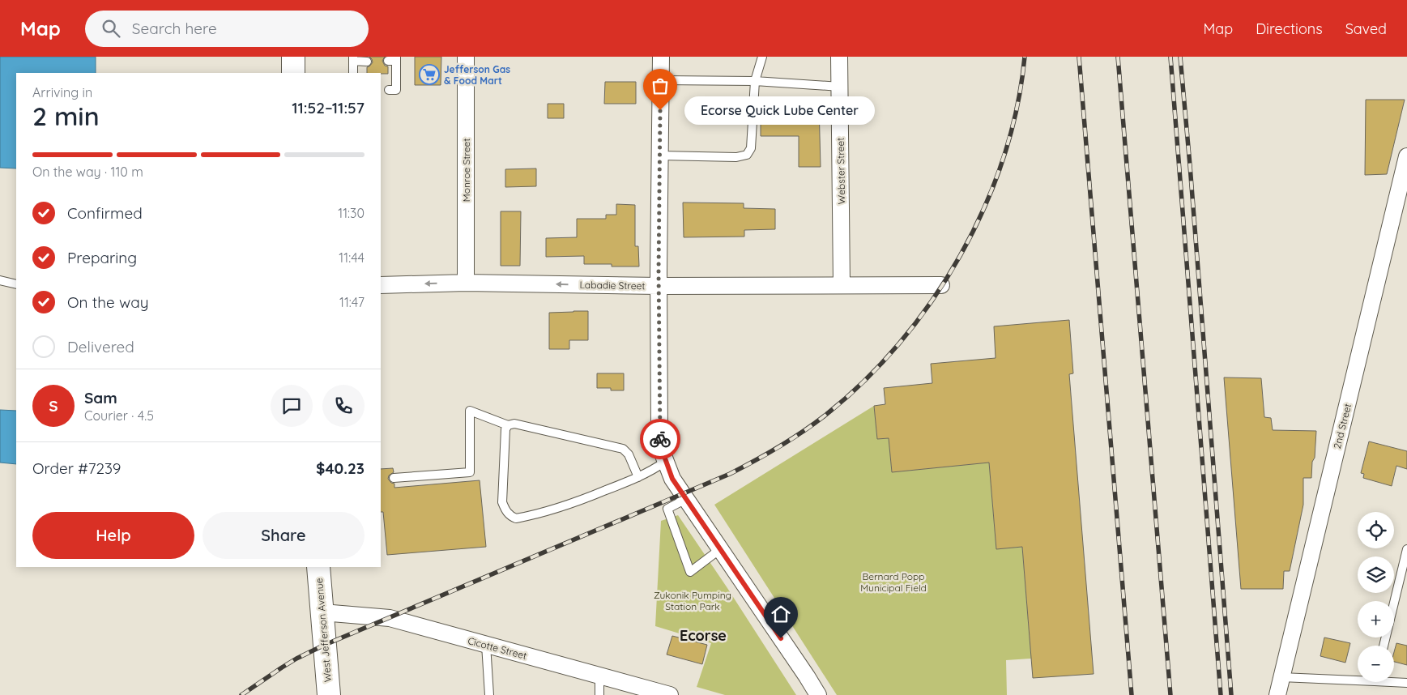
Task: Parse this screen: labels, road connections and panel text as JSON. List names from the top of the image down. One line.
{"streets":{"main road":["West Jefferson Avenue"],"street":["Monroe Street","Webster Street","Labadie Street","2nd Street","Cicotte Street"]},"crossings":[["Monroe Street","Labadie Street"],["Webster Street","Labadie Street"],["West Jefferson Avenue","Cicotte Street"]],"one_way":["Labadie Street"],"districts":["Ecorse"],"parks":["Bernard Popp Municipal Field","Zukonik Pumping Station Park"],"places":{"supermarket":["Jefferson Gas & Food Mart"],"other":["Ecorse Quick Lube Center"]},"page":{"header":"Map","search":"Search here","nav":["Map","Directions","Saved"],"heading":["2 min","Arriving in","11:52–11:57"],"panel":["Sam","Courier · 4.5","Order #7239","$40.23"],"bubble":"Ecorse Quick Lube Center","bar":"On the way · 110 m","list":[["Confirmed","11:30"],["Preparing","11:44"],["On the way","11:47"],"Delivered"],"round":"S","buttons":["Help","Share"],"map_buttons":["+","−"]}}
